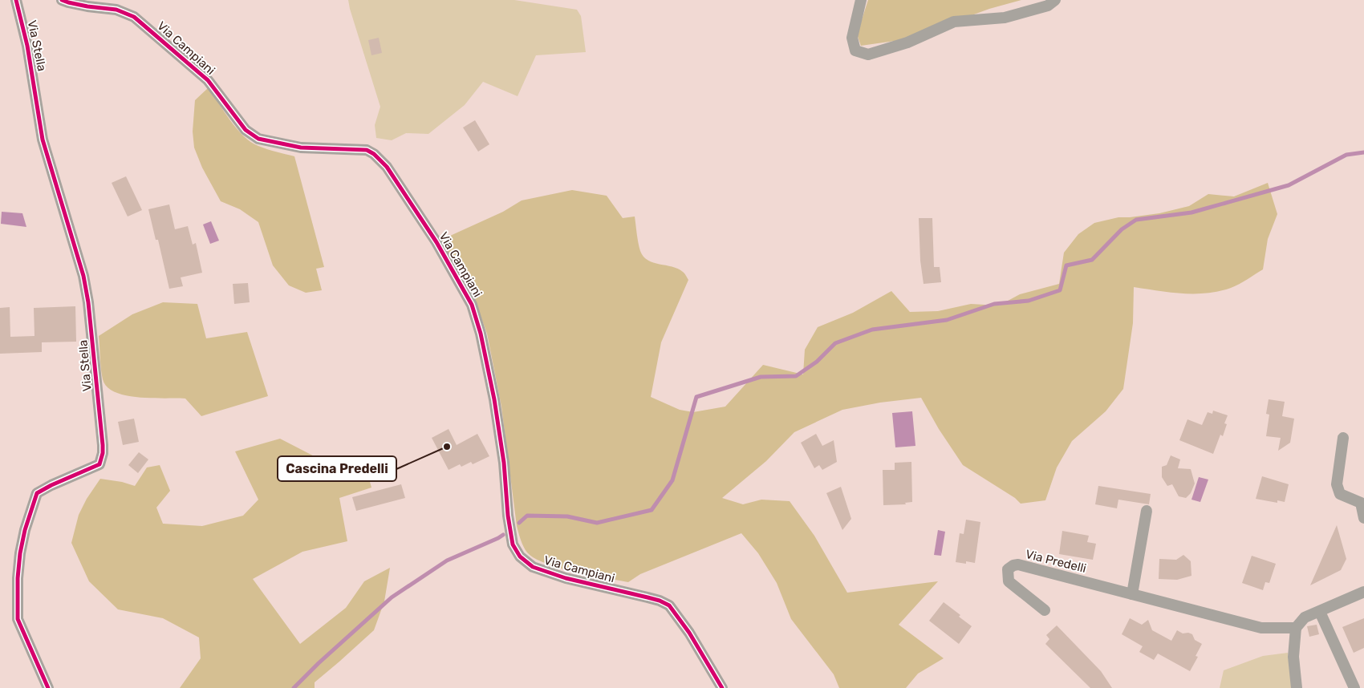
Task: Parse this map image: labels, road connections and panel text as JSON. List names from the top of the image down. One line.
{"streets":{"street":["Via Stella","Via Campiani","Via Predelli"]},"places":["Cascina Predelli"]}
